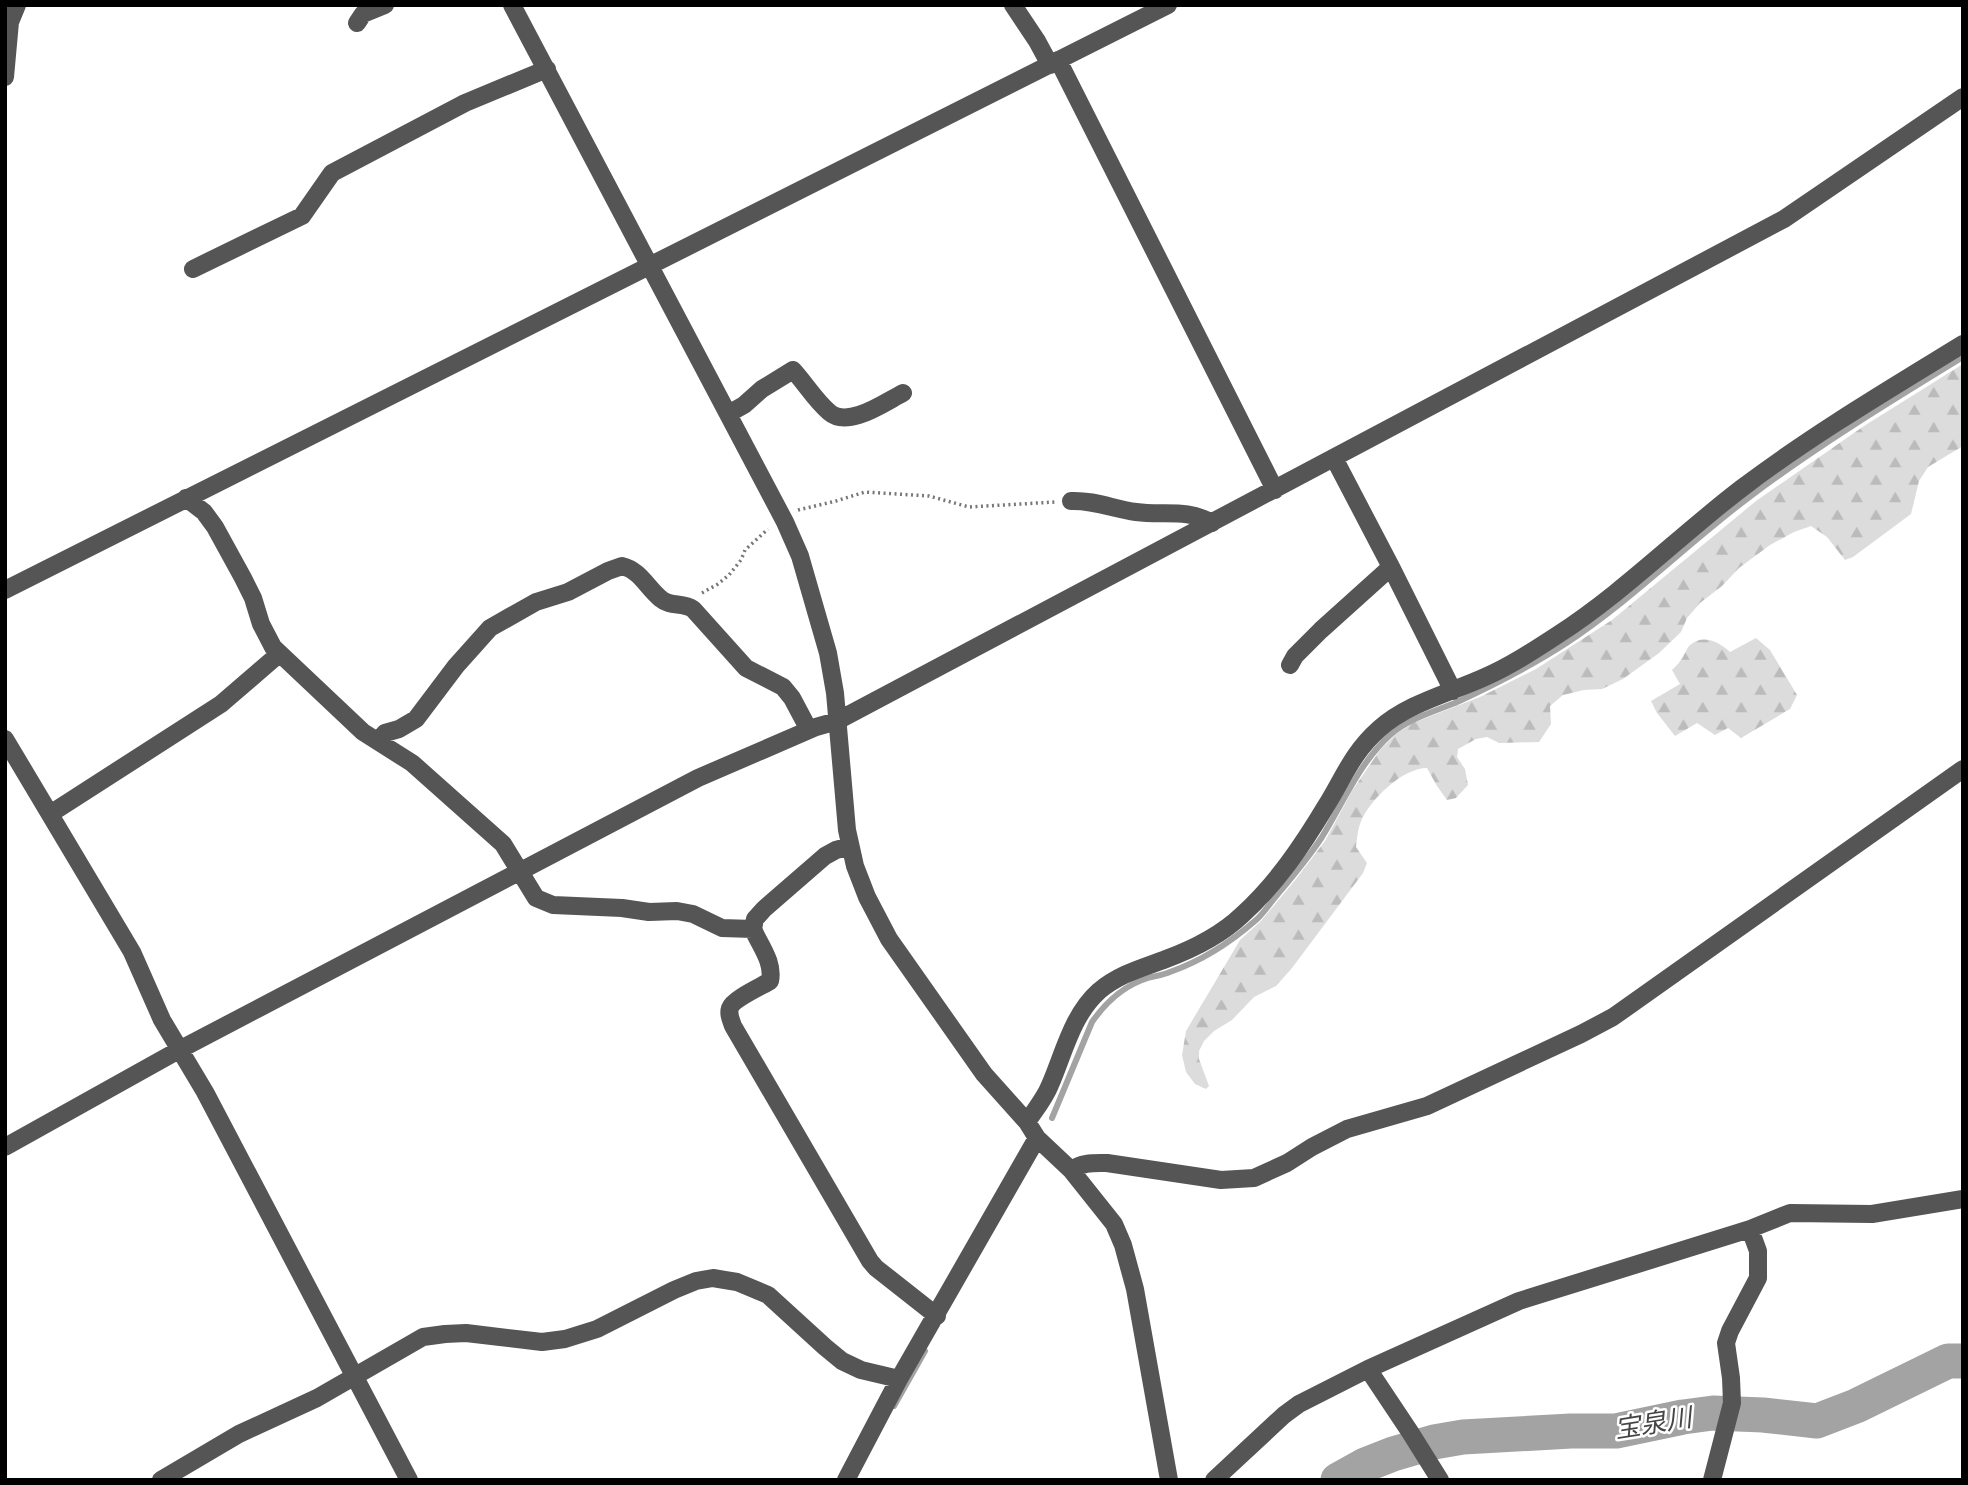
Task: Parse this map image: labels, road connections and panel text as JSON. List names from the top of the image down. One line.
{"water":["宝泉川"]}
